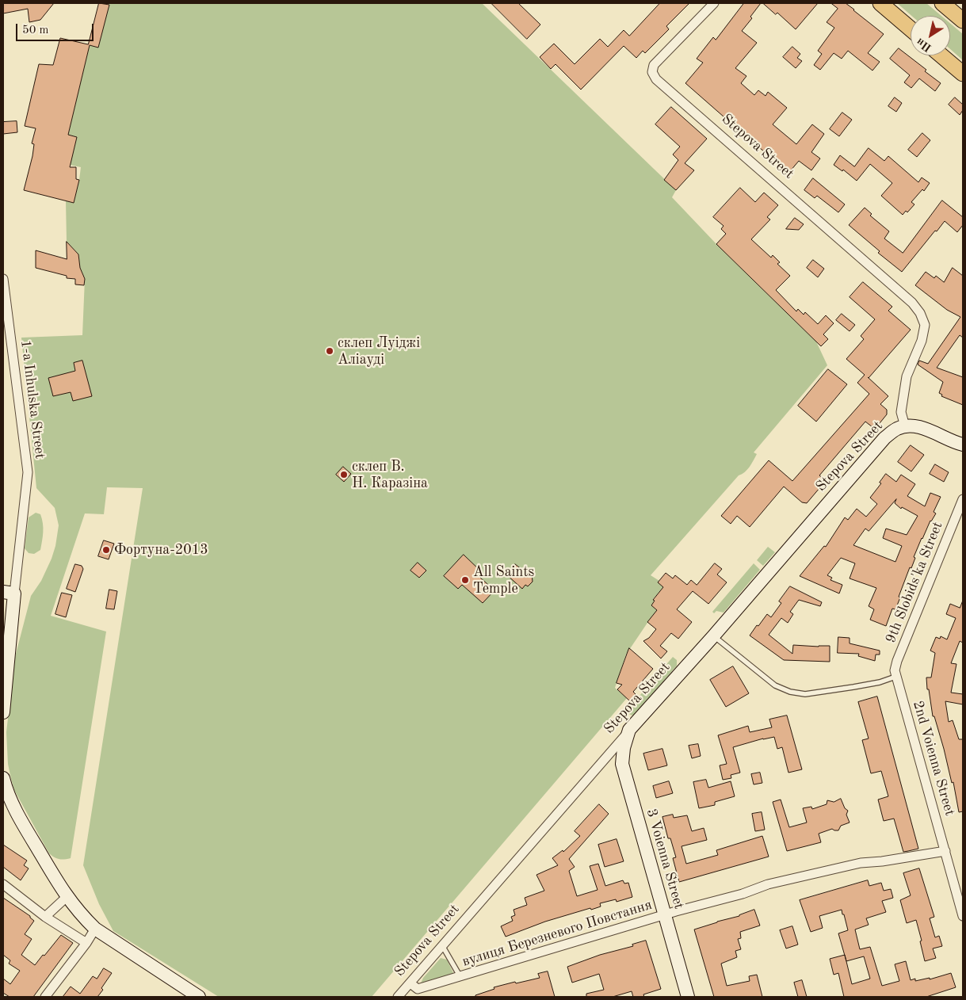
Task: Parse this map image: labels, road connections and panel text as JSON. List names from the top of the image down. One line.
{"streets":{"street":["Stepova Street","1-a Inhulska Street","9th Slobids'ka Street","2nd Voienna Street","3 Voienna Street","вулиця Березневого Повстання"]},"crossings":[["Stepova Street","3 Voienna Street"],["Stepova Street","вулиця Березневого Повстання"],["9th Slobids'ka Street","2nd Voienna Street"],["2nd Voienna Street","вулиця Березневого Повстання"],["3 Voienna Street","вулиця Березневого Повстання"]],"places":["склеп Луіджі Аліауді","склеп В. Н. Каразіна","Фортуна-2013","All Saints Temple"],"scale_bar":"50 m","north":"bottom left"}
